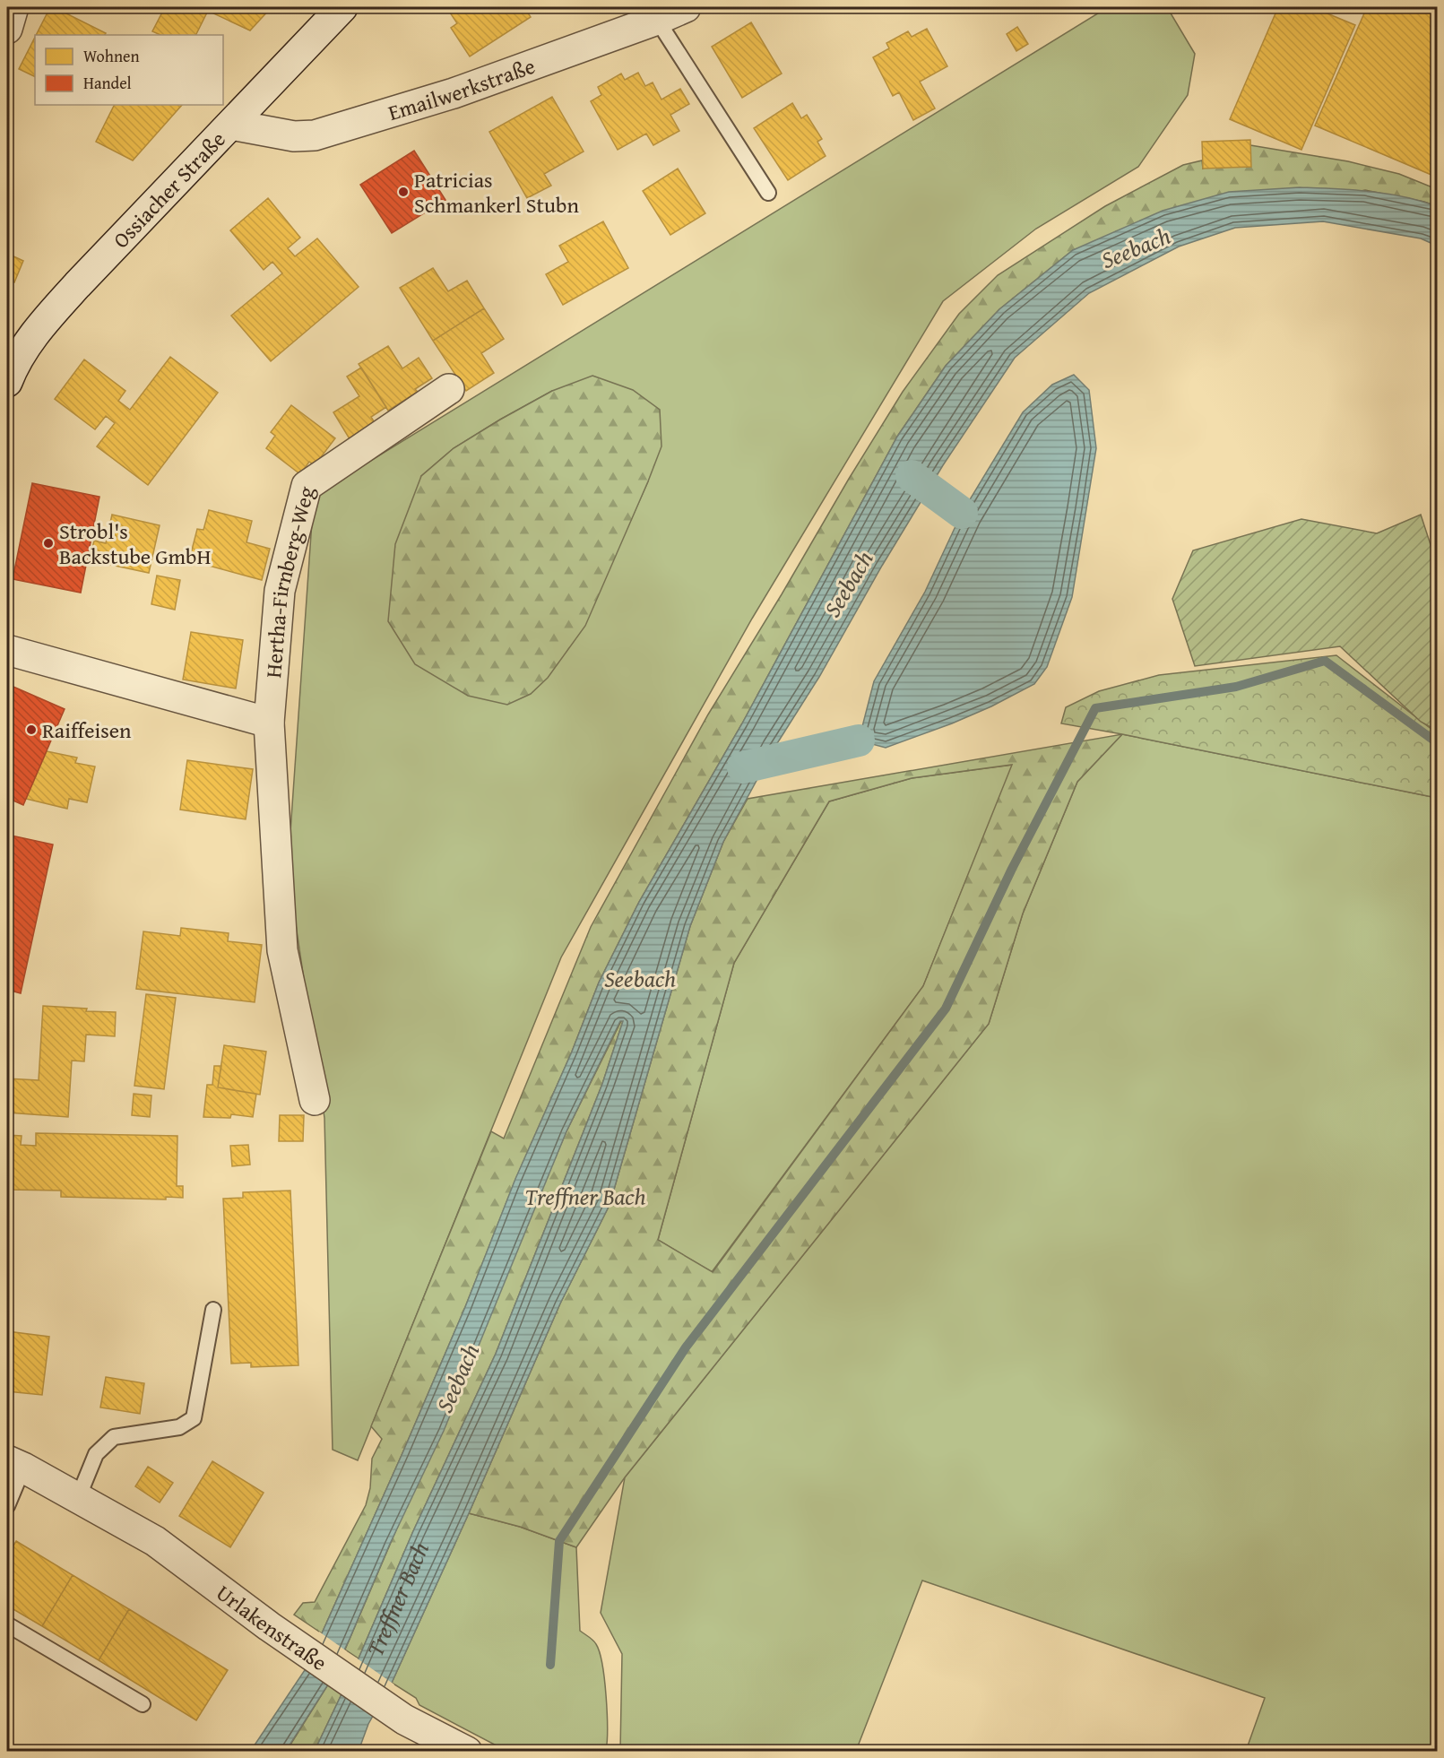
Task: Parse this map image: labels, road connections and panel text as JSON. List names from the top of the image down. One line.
{"streets":{"street":["Emailwerkstraße","Ossiacher Straße","Hertha-Firnberg-Weg","Urlakenstraße"]},"crossings":[["Emailwerkstraße","Ossiacher Straße"]],"water":["Seebach","Treffner Bach"],"places":["Patricias Schmankerl Stubn","Strobl's Backstube GmbH","Raiffeisen"],"legend":["Wohnen","Handel"]}
